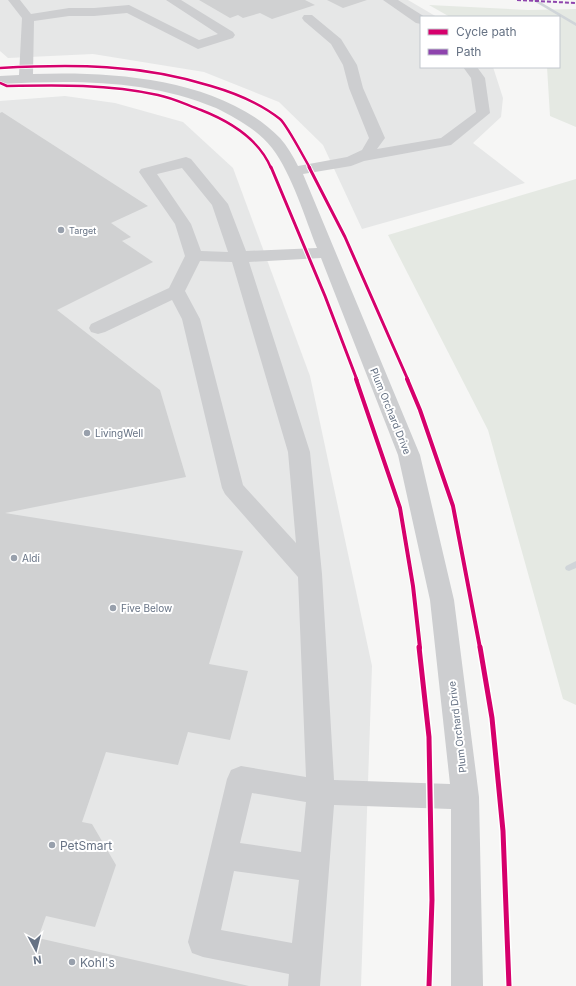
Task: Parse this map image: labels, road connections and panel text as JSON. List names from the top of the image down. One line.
{"streets":{"street":["Plum Orchard Drive"]},"places":["Target","LivingWell","Aldi","Five Below","PetSmart","Kohl's"],"legend":["Cycle path","Path"],"north":"bottom"}
